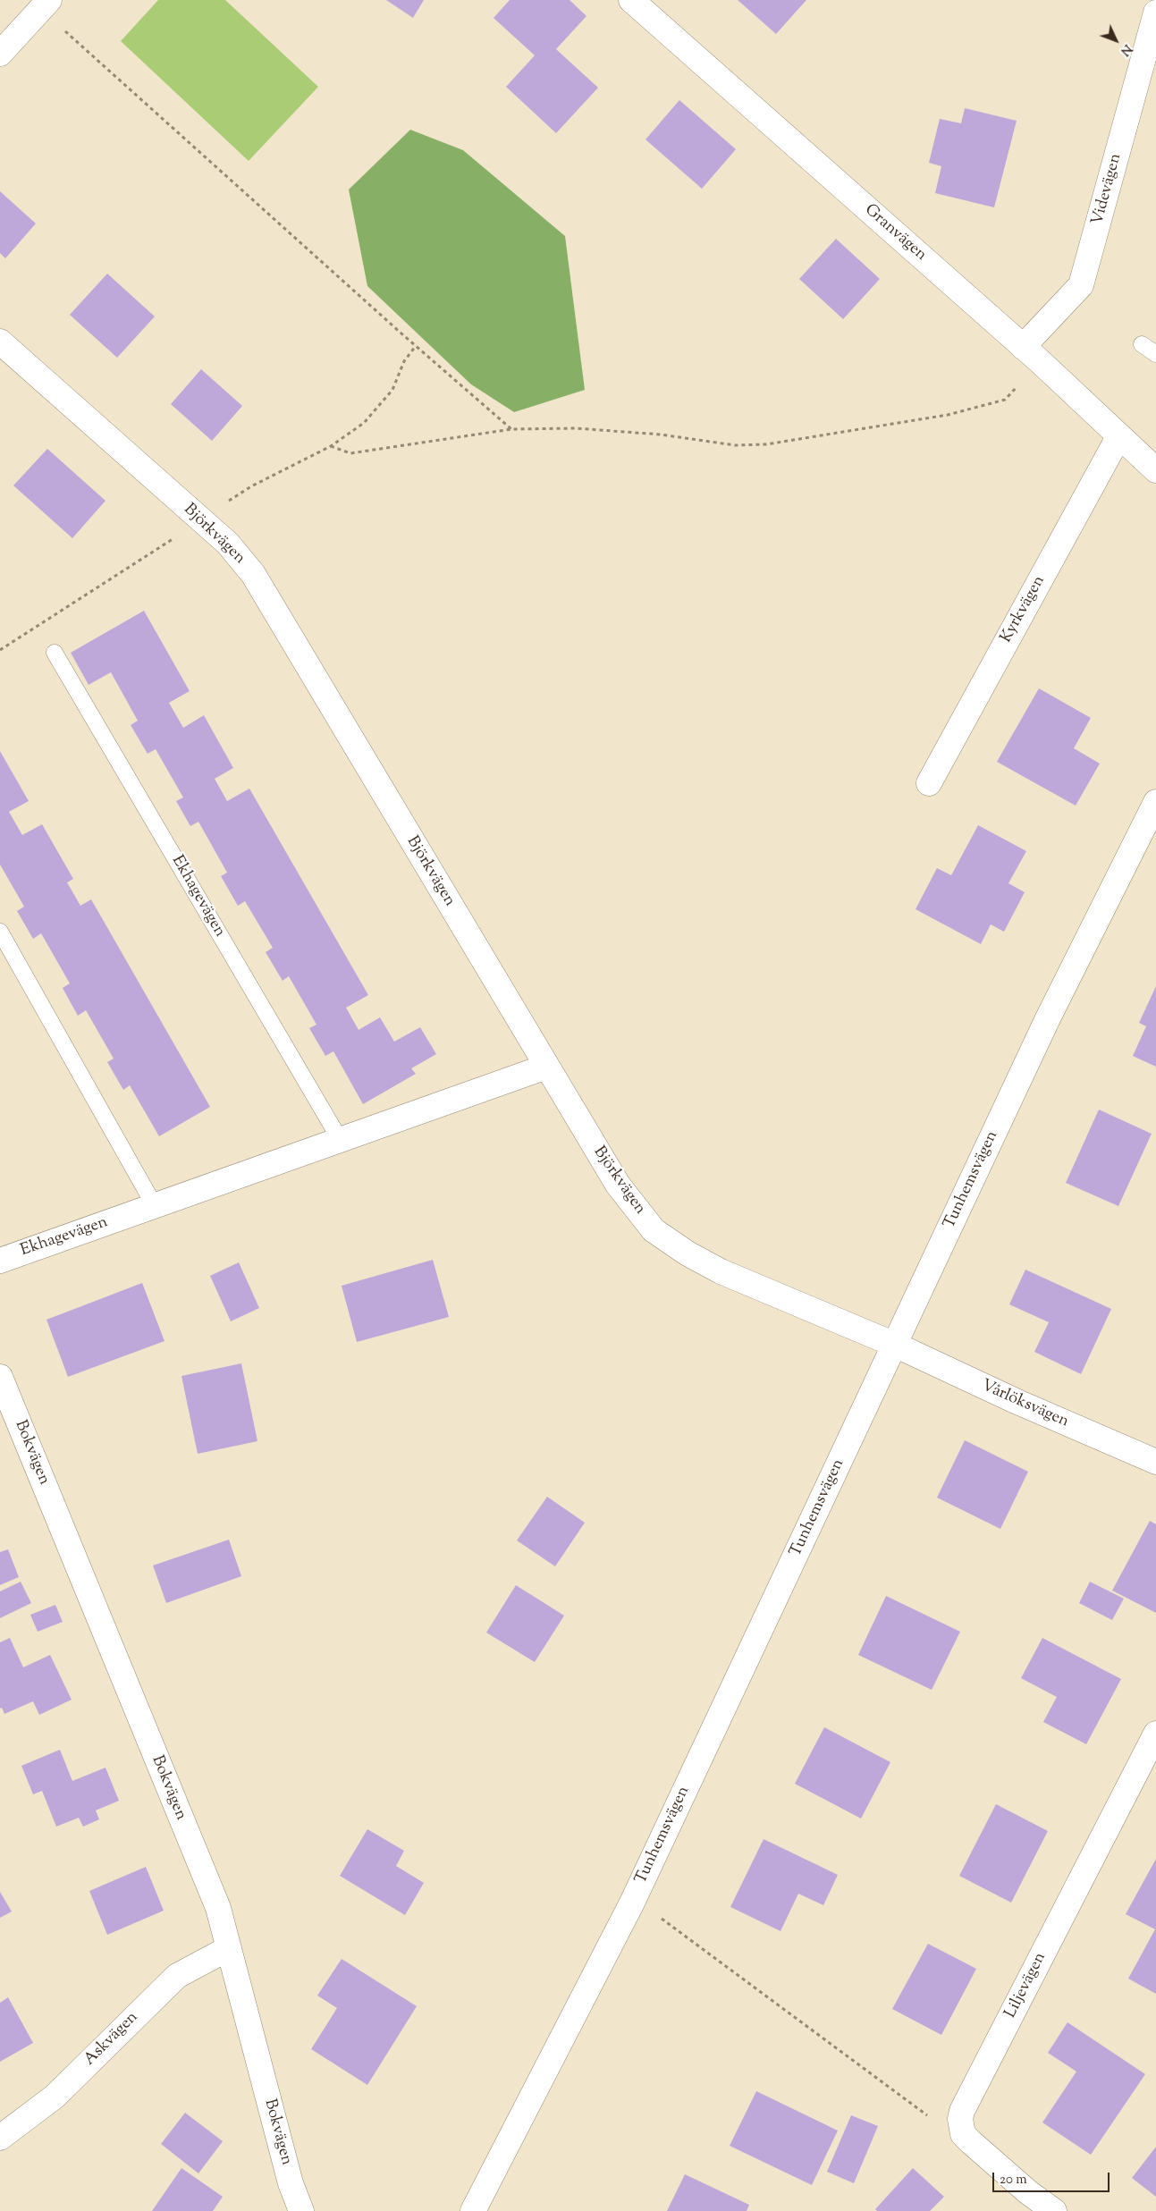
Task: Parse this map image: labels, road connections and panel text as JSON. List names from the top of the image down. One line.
{"streets":{"street":["Videvägen","Granvägen","Björkvägen","Kyrkvägen","Ekhagevägen","Tunhemsvägen","Vårlöksvägen","Bokvägen","Liljevägen","Askvägen"]},"crossings":[["Videvägen","Granvägen"],["Granvägen","Kyrkvägen"],["Björkvägen","Ekhagevägen"],["Björkvägen","Tunhemsvägen"],["Björkvägen","Vårlöksvägen"],["Tunhemsvägen","Vårlöksvägen"],["Bokvägen","Askvägen"]],"scale_bar":"20 m","north":"bottom right"}
